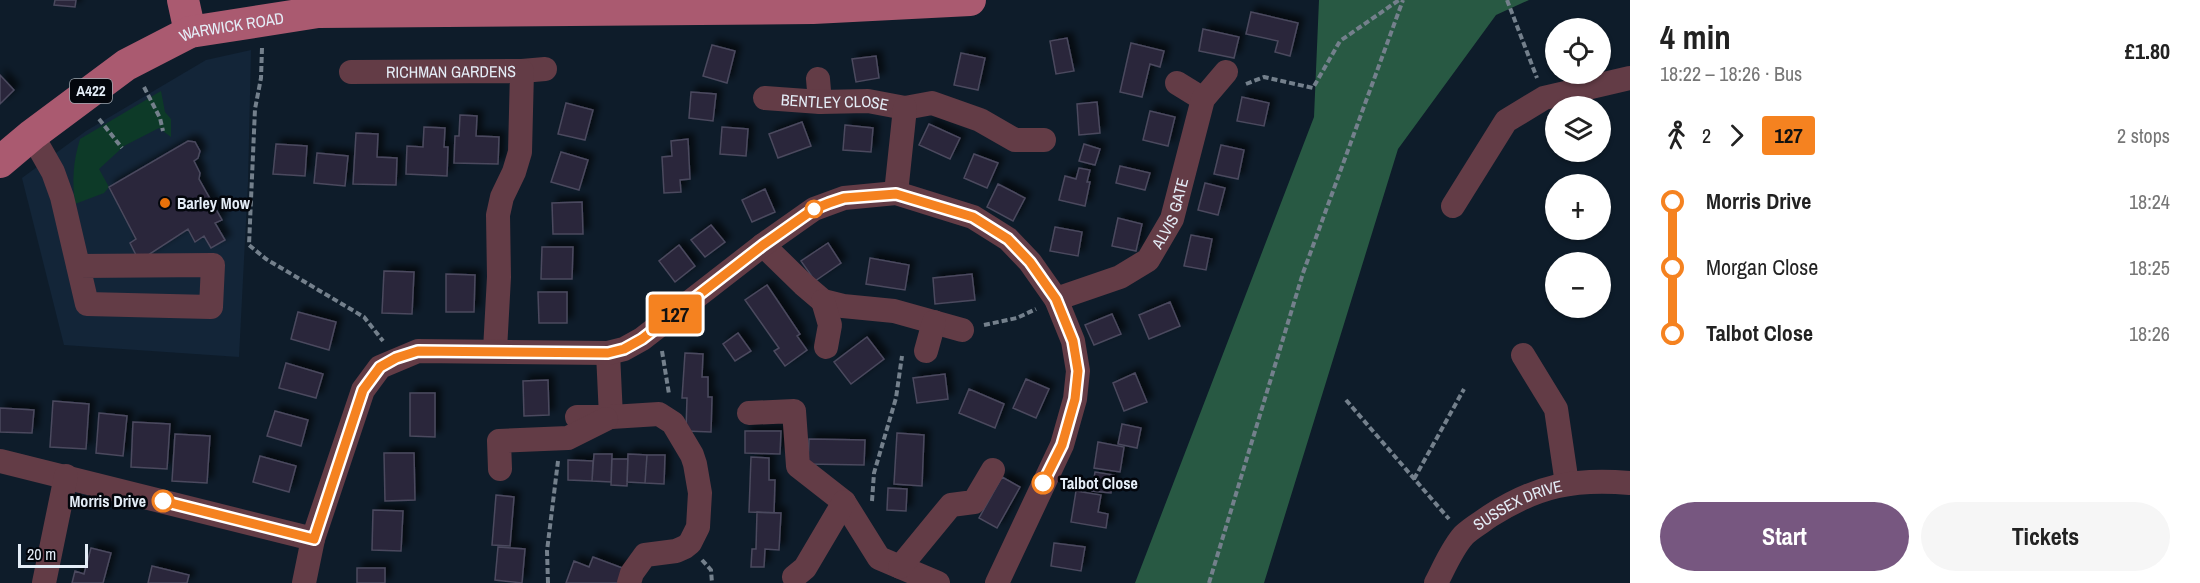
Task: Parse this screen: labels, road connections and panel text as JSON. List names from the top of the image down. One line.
{"streets":{"main road":["WARWICK ROAD","A422"],"street":["RICHMAN GARDENS","BENTLEY CLOSE","ALVIS GATE","SUSSEX DRIVE"]},"places":["Barley Mow","Talbot Close","Morris Drive"],"lines":["bus line 127"],"scale_bar":"20 m","page":{"on_map":"127","heading":["4 min","18:22 – 18:26 · Bus","£1.80"],"map_buttons":["+","−"],"legs":["2","127","2 stops"],"list":[{"name":"Morris Drive","value":"18:24"},{"name":"Morgan Close","value":"18:25"},{"name":"Talbot Close","value":"18:26"}],"buttons":["Start","Tickets"],"scale":"20 m"}}
